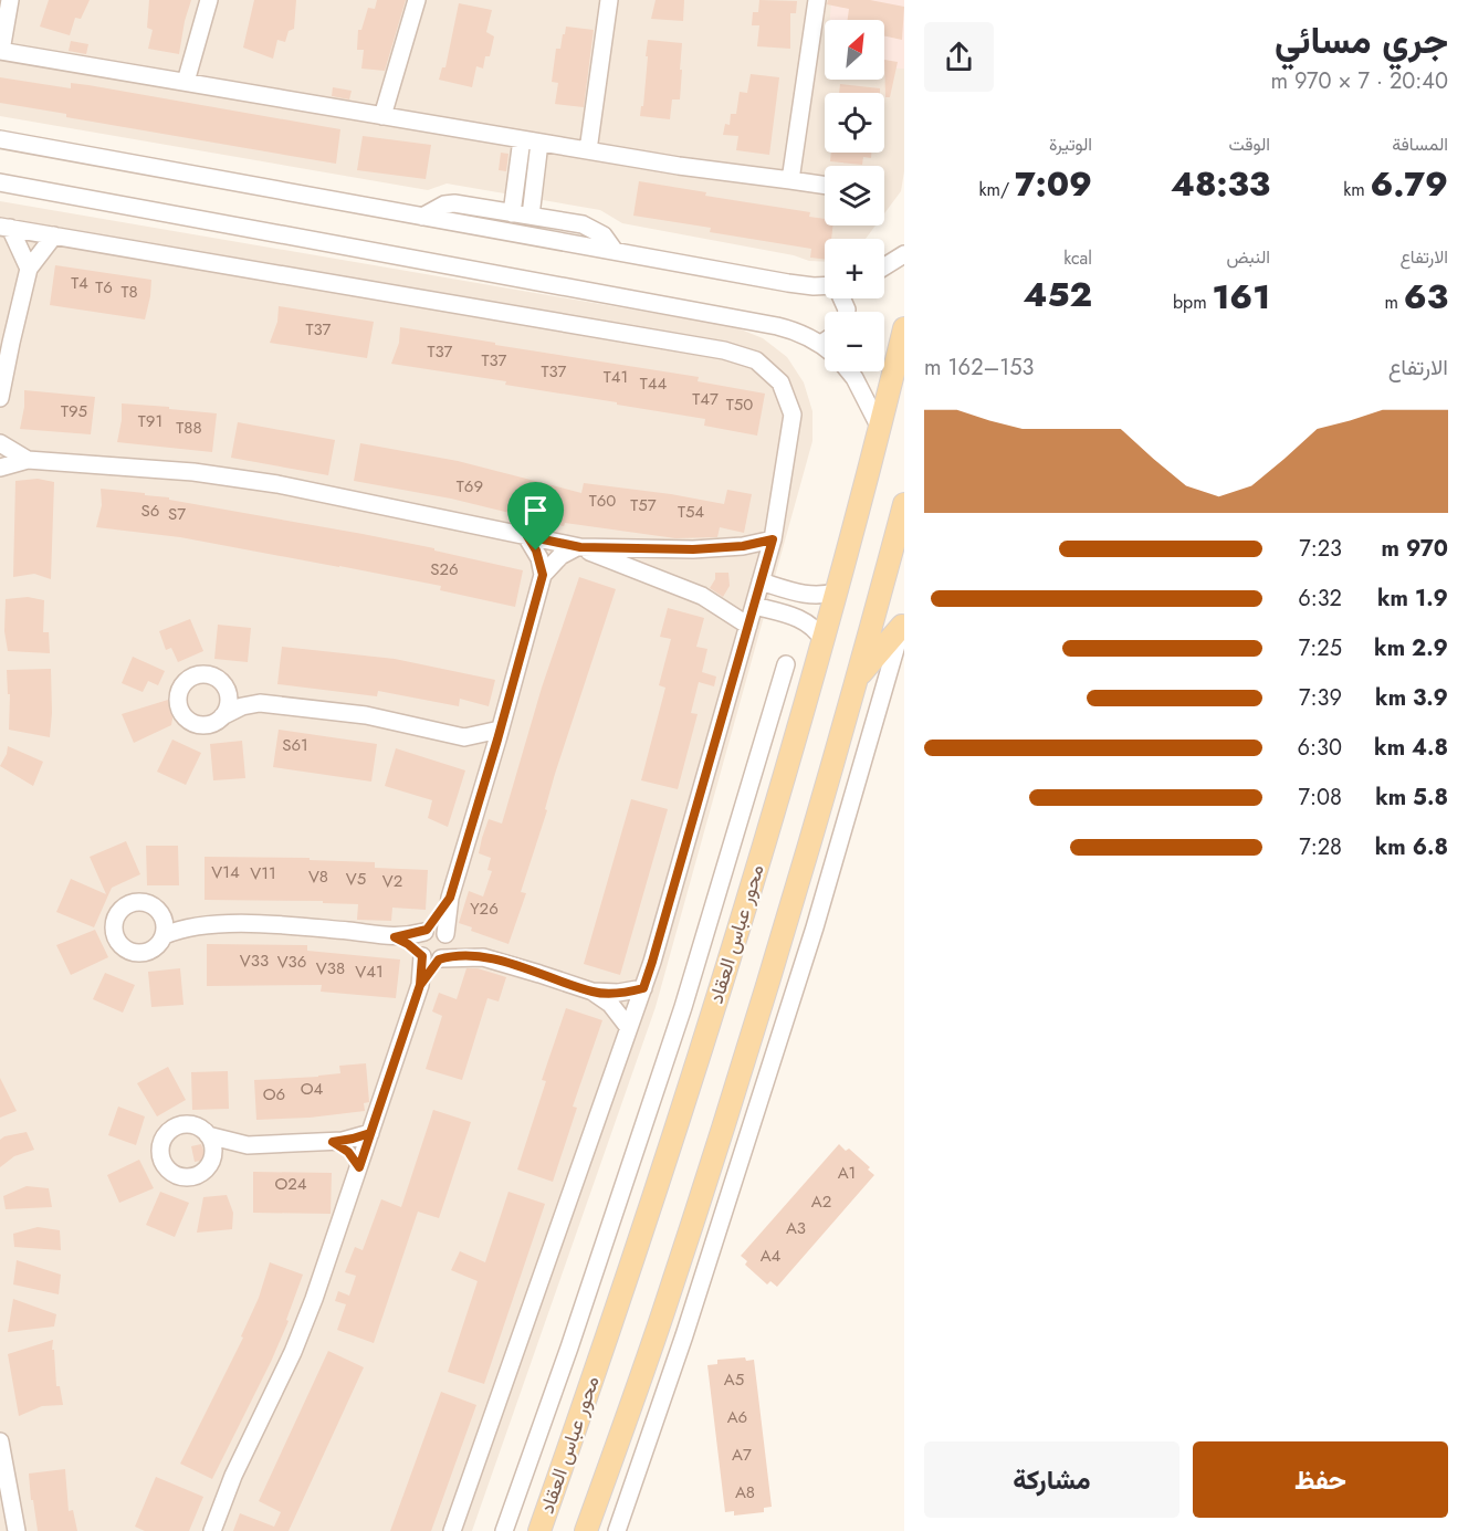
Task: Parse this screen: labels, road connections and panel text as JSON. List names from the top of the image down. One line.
{"streets":{"main road":["محور عباس العقاد"]},"house_numbers":["T4","T6","T8","T37","T37","T37","T37","T41","T44","T47","T50","T95","T91","T88","T69","T60","T57","S6","T54","S7","S26","S61","V14","V11","V8","V5","V2","Y26","V33","V36","V38","V41","O4","O6","A1","O24","A2","A3","A4","A5","A6","A7","A8"],"north":"top right","page":{"heading":["جري مسائي","20:40 · 7 × 970 m"],"map_buttons":["+","−"],"stats":[["المسافة","6.79 km"],["الوقت","48:33"],["الوتيرة","7:09 /km"],["الارتفاع","63 m"],["النبض","161 bpm"],["kcal","452"]],"chart":["الارتفاع","153–162 m"],"list":[{"name":"970 m","note":"7:23"},{"name":"1.9 km","note":"6:32"},{"name":"2.9 km","note":"7:25"},{"name":"3.9 km","note":"7:39"},{"name":"4.8 km","note":"6:30"},{"name":"5.8 km","note":"7:08"},{"name":"6.8 km","note":"7:28"}],"buttons":["حفظ","مشاركة"]}}
